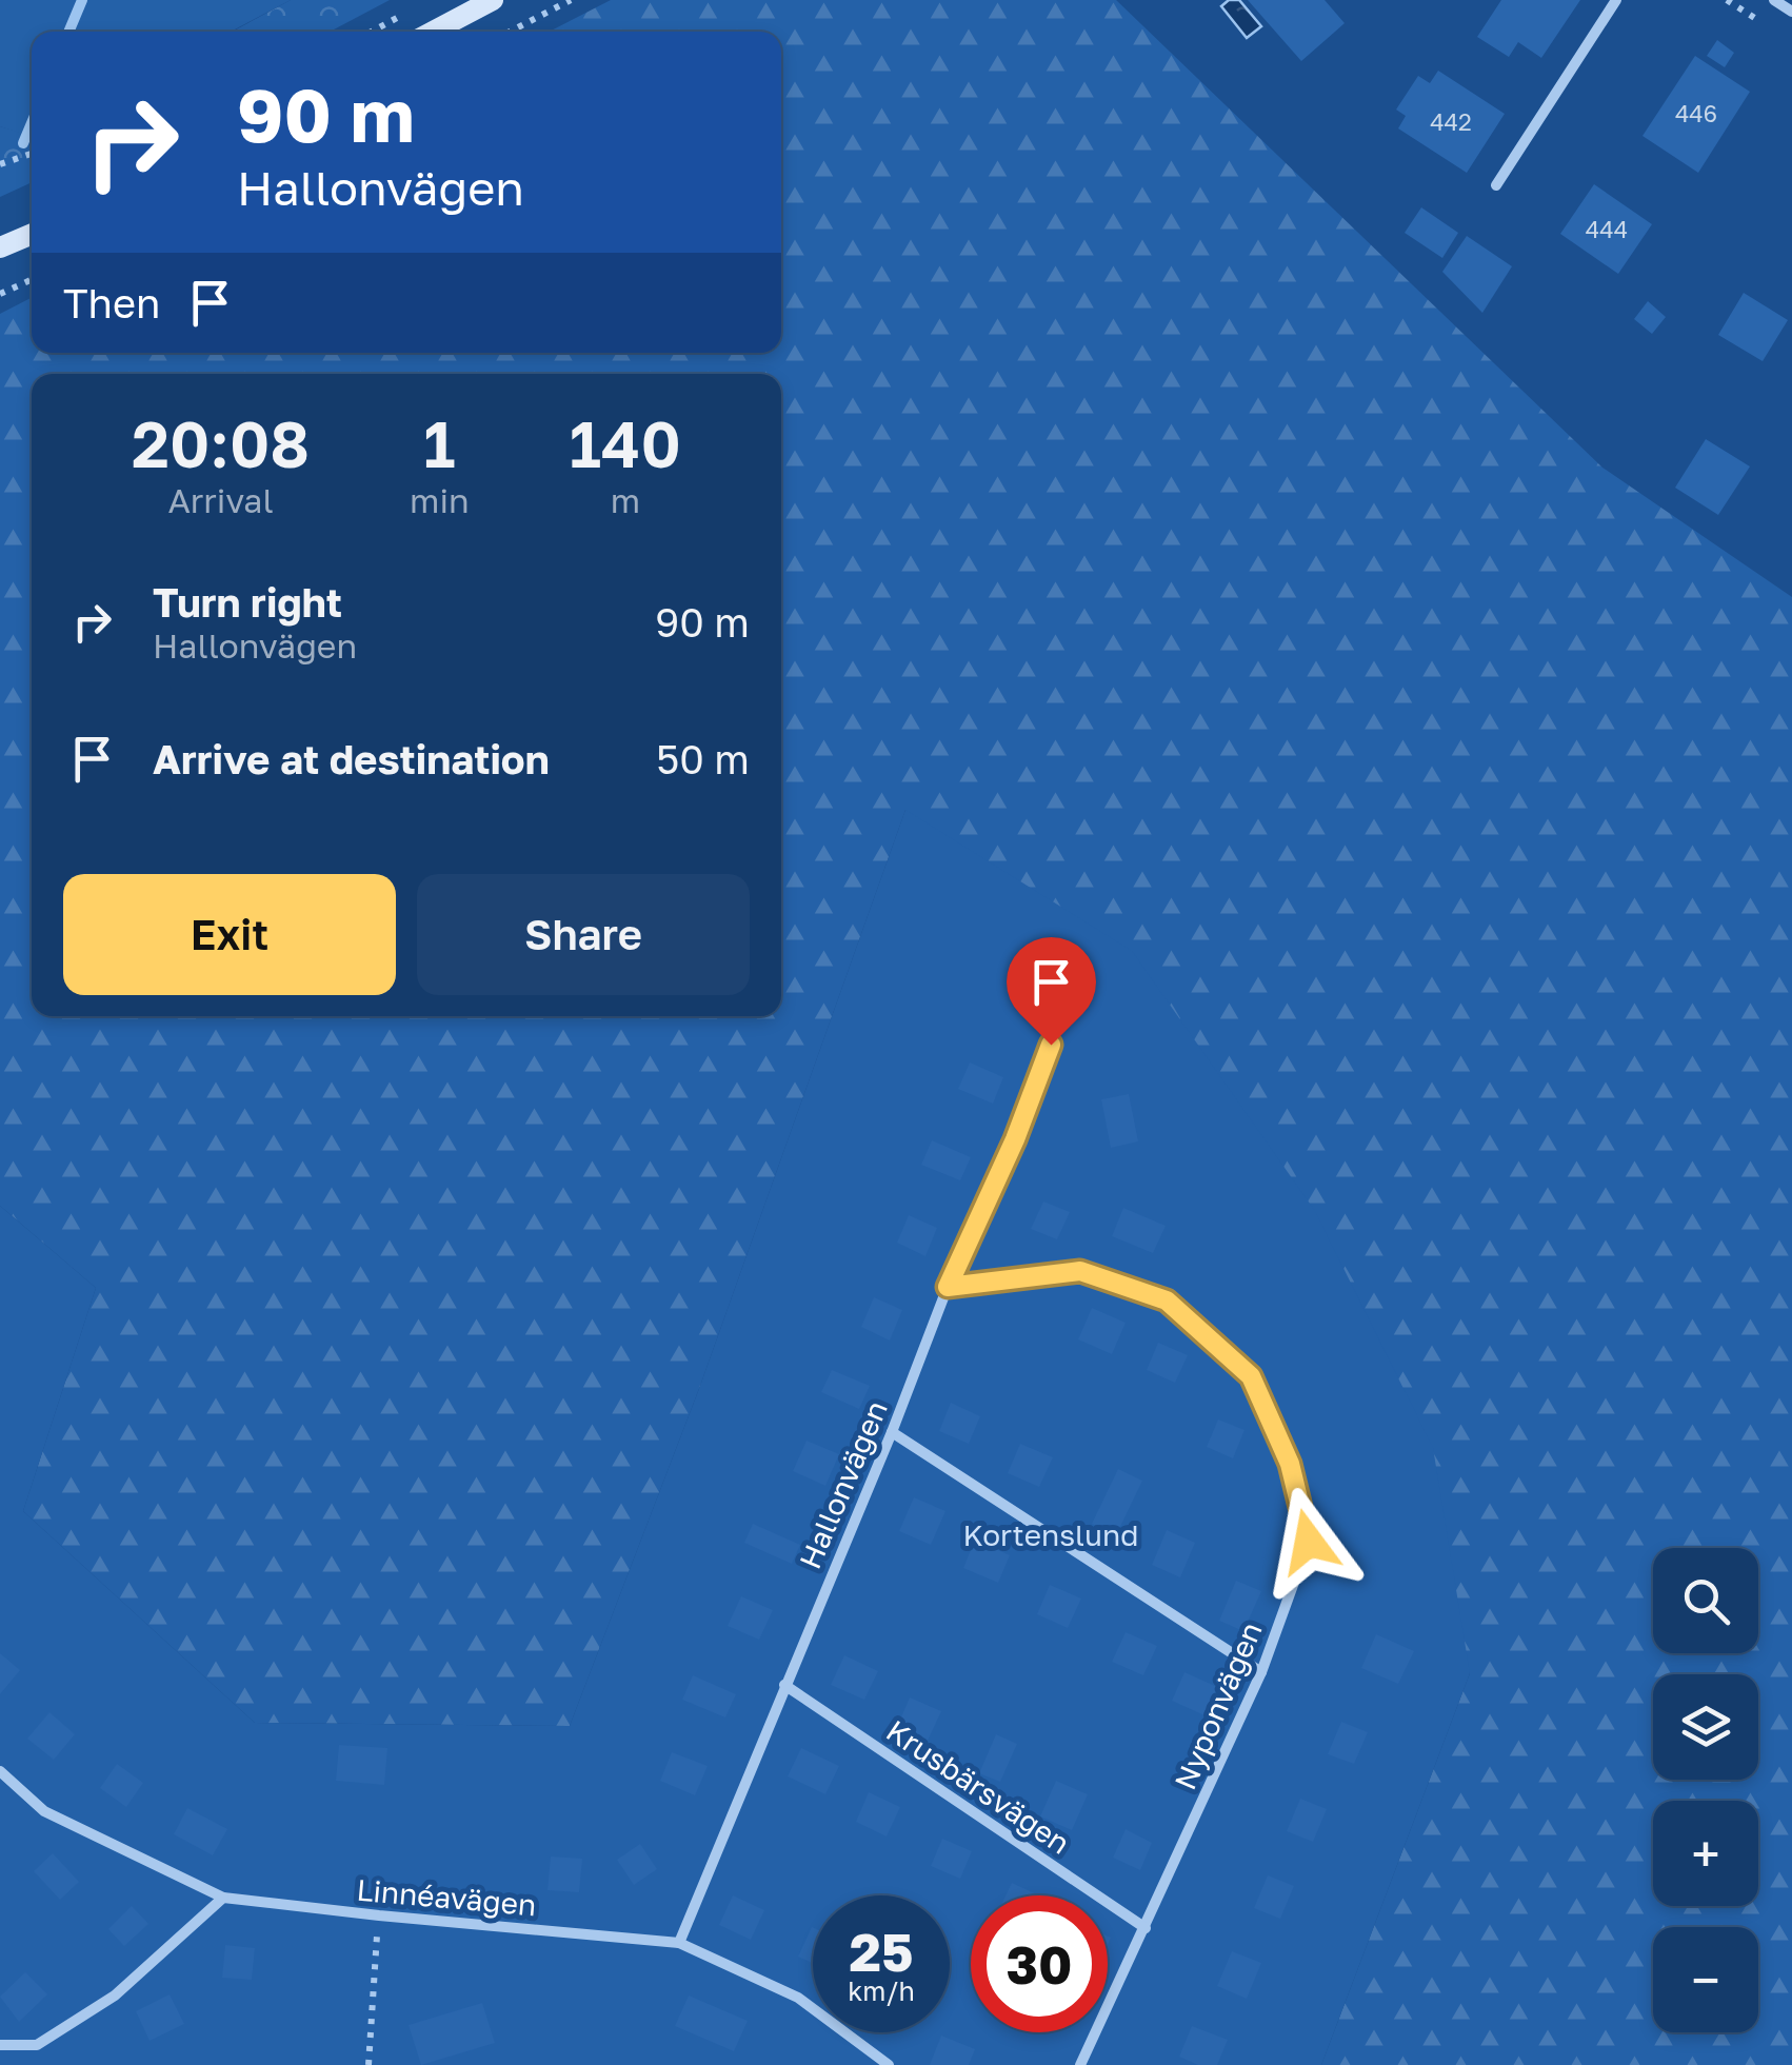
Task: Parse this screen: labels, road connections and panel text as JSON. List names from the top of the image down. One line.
{"streets":{"street":["Hallonvägen","Nyponvägen","Krusbärsvägen","Linnéavägen"]},"crossings":[["Hallonvägen","Nyponvägen"],["Hallonvägen","Krusbärsvägen"],["Hallonvägen","Linnéavägen"],["Nyponvägen","Krusbärsvägen"]],"parks":["Kortenslund"],"house_numbers":["446","442","444"],"page":{"turn":["90 m","Hallonvägen"],"then":"Then","eta":["20:08","Arrival","1","min","140","m"],"list":[{"name":"Turn right","note":"Hallonvägen","value":"90 m"},{"name":"Arrive at destination","value":"50 m"}],"buttons":["Exit","Share"],"map_buttons":["+","−"],"speed":"25 km/h","limit":"30"}}
